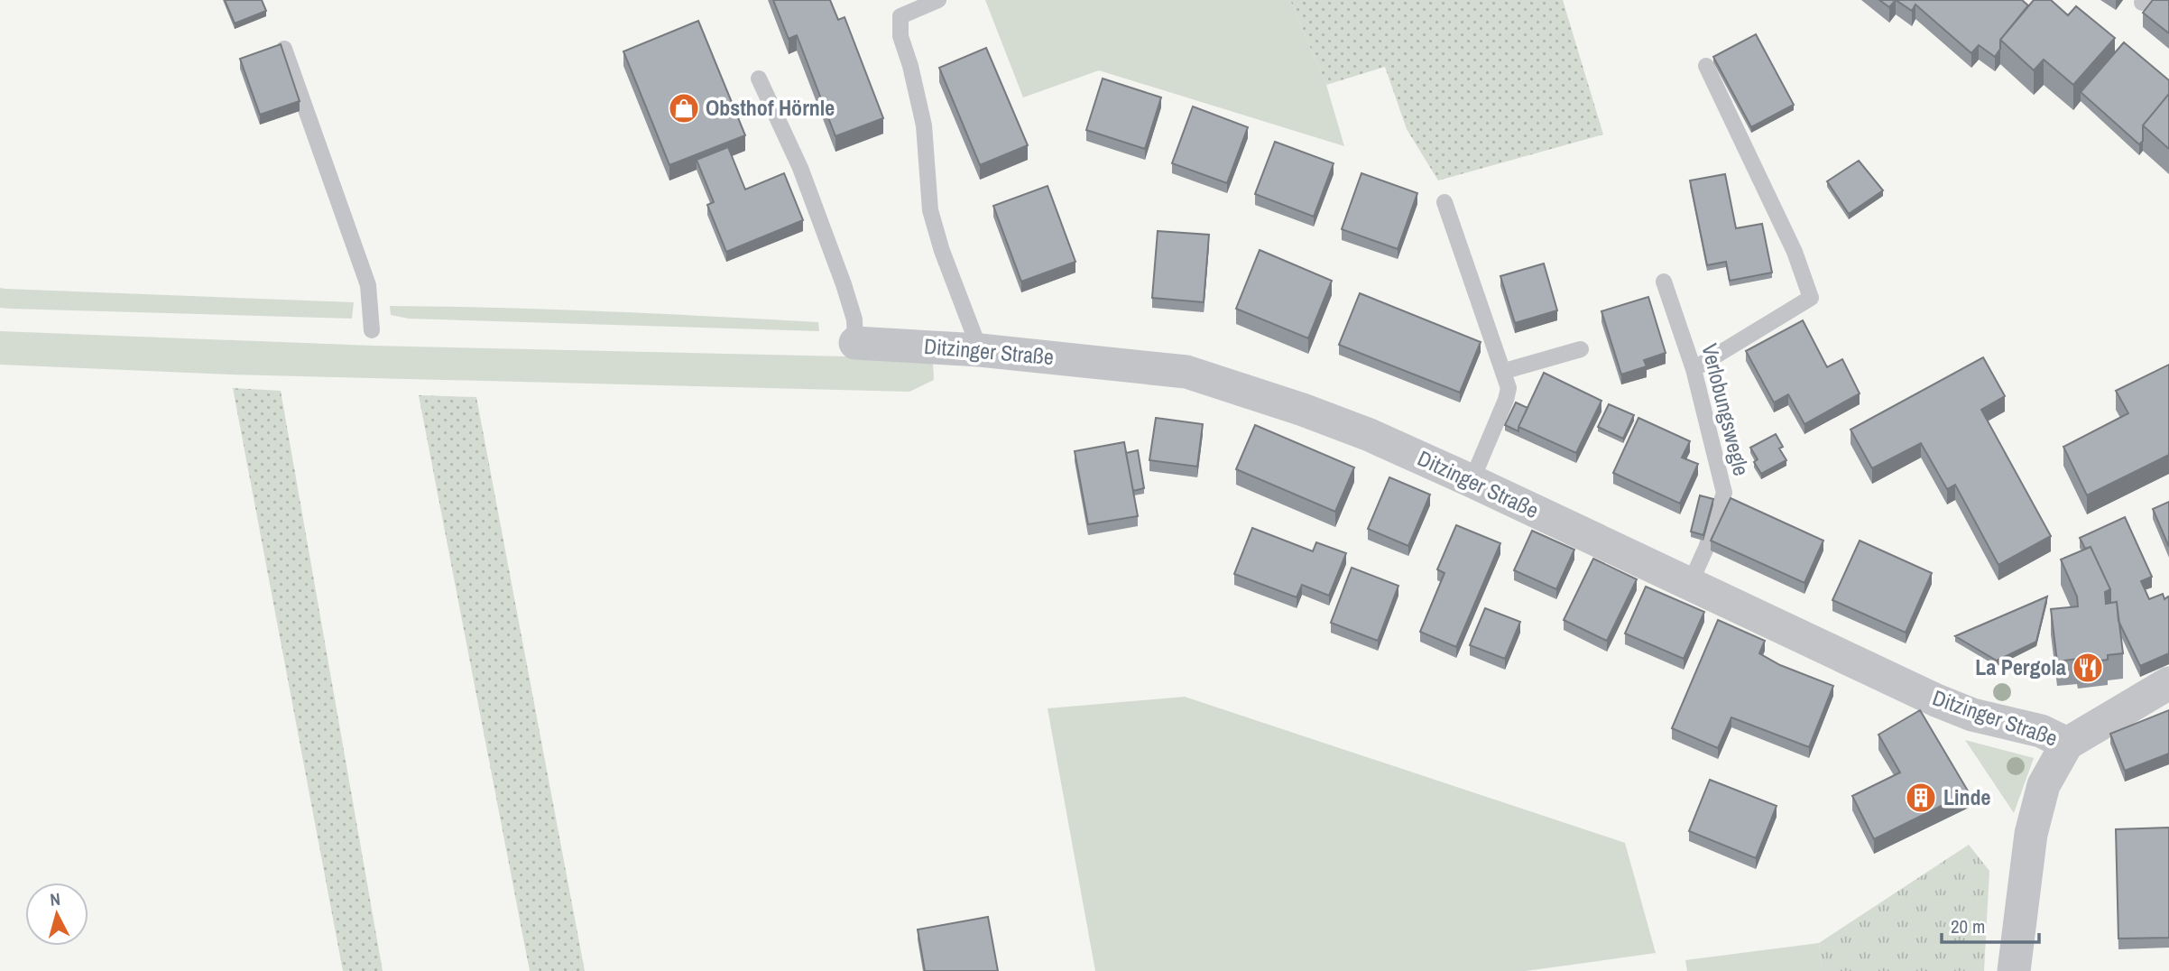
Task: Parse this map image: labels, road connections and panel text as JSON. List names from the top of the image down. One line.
{"streets":{"street":["Ditzinger Straße"],"lane":["Verlobungswegle"]},"crossings":[["Ditzinger Straße","Verlobungswegle"]],"places":{"shop":["Obsthof Hörnle"],"restaurant":["La Pergola"],"building":["Linde"]},"scale_bar":"20 m","north":"top"}
